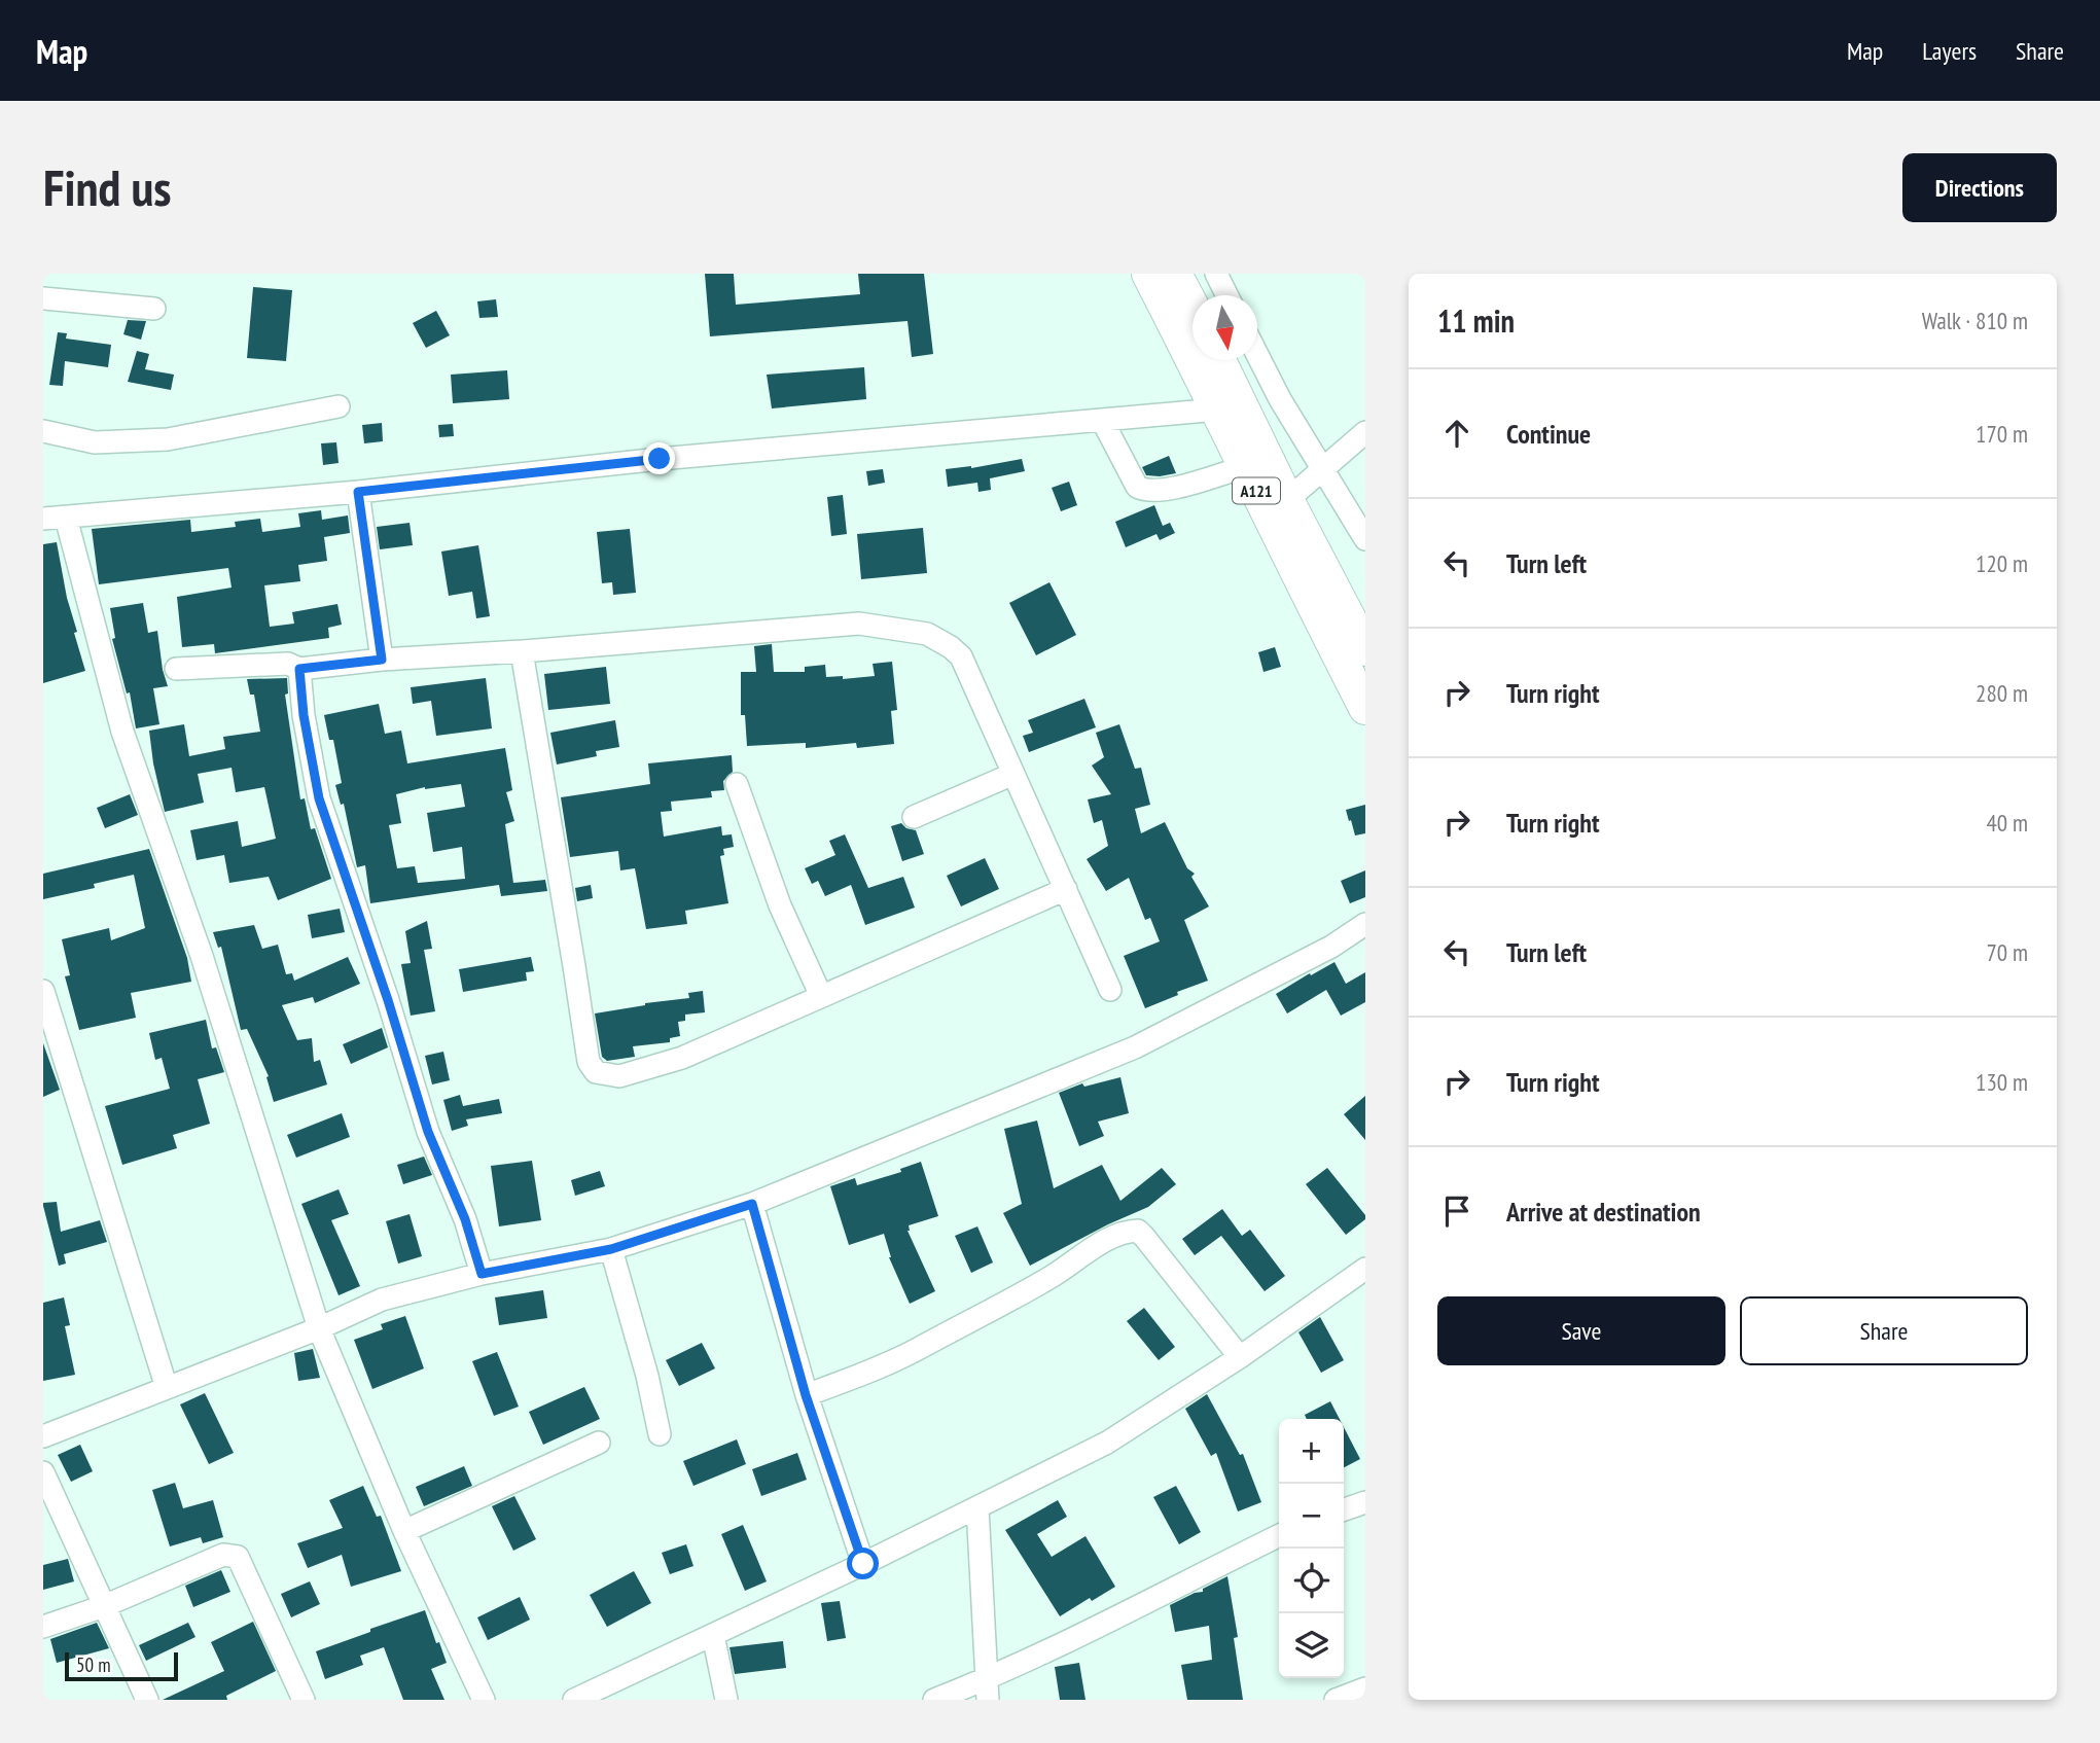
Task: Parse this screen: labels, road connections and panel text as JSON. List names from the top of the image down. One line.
{"streets":{"highway":["A121"]},"scale_bar":"50 m","north":"bottom","page":{"header":"Map","nav":["Map","Layers","Share"],"buttons":["Directions",["Save","Share"]],"title":"Find us","heading":["11 min","Walk · 810 m"],"list":[["Continue","170 m"],["Turn left","120 m"],["Turn right","280 m"],["Turn right","40 m"],["Turn left","70 m"],["Turn right","130 m"],"Arrive at destination"],"map_buttons":["+","−"],"scale":"50 m"}}
